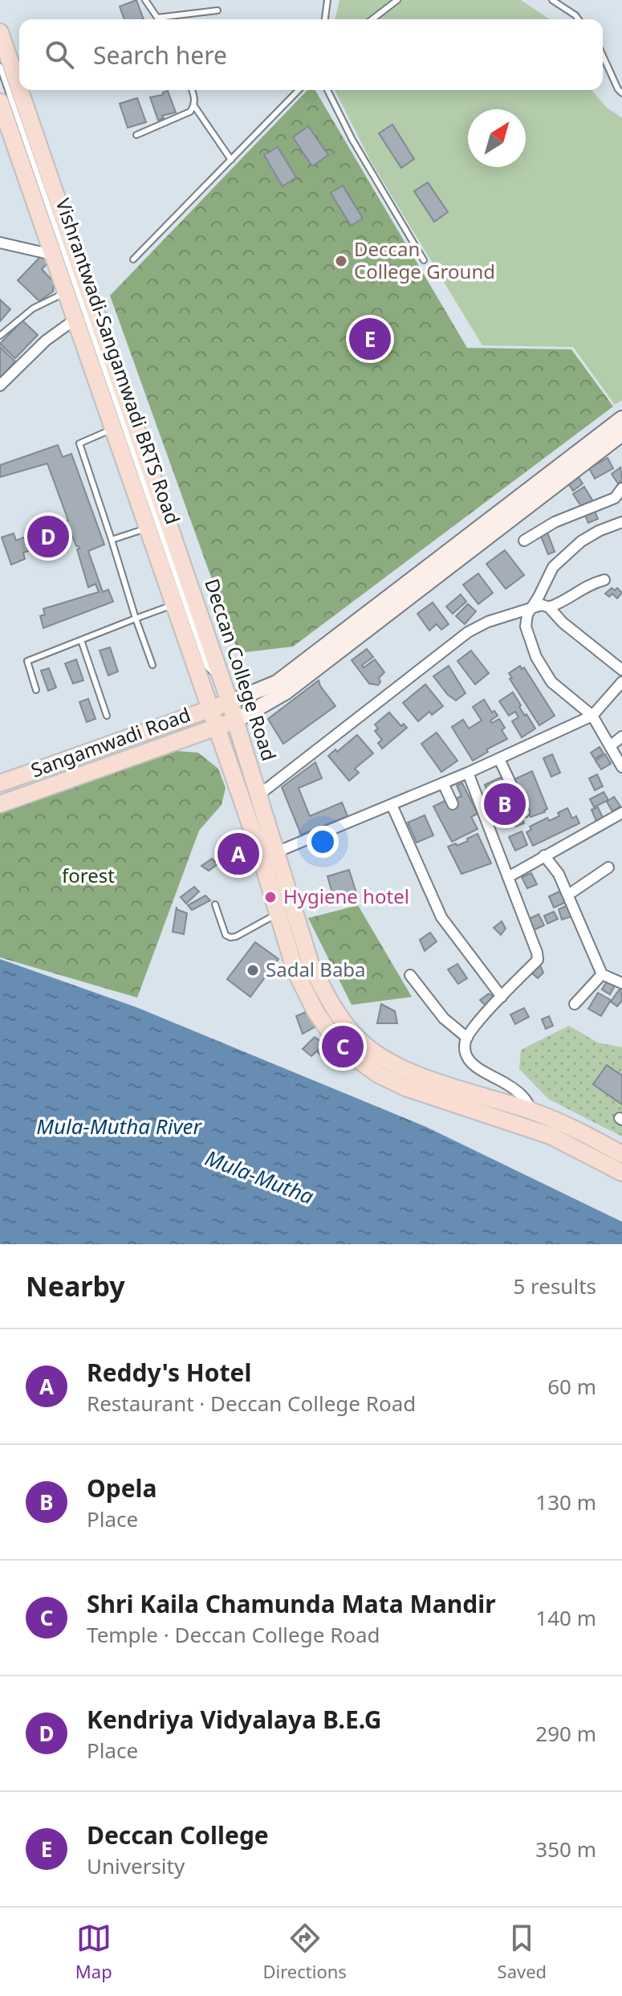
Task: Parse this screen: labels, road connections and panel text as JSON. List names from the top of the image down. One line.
{"streets":{"main road":["Deccan College Road","Sangamwadi Road"],"lane":["Vishrantwadi-Sangamwadi BRTS Road"]},"crossings":[["Deccan College Road","Sangamwadi Road"]],"water":["Mula-Mutha River","Mula-Mutha"],"parks":["forest"],"places":["Deccan College Ground","Hygiene hotel","Sadal Baba"],"north":"top right","page":{"search":"Search here","pins":["E","D","B","A","C"],"heading":["Nearby","5 results"],"list":[{"mark":"A","name":"Reddy's Hotel","note":"Restaurant · Deccan College Road","value":"60 m"},{"mark":"B","name":"Opela","note":"Place","value":"130 m"},{"mark":"C","name":"Shri Kaila Chamunda Mata Mandir","note":"Temple · Deccan College Road","value":"140 m"},{"mark":"D","name":"Kendriya Vidyalaya B.E.G","note":"Place","value":"290 m"},{"mark":"E","name":"Deccan College","note":"University","value":"350 m"}],"nav":["Map","Directions","Saved"]}}
